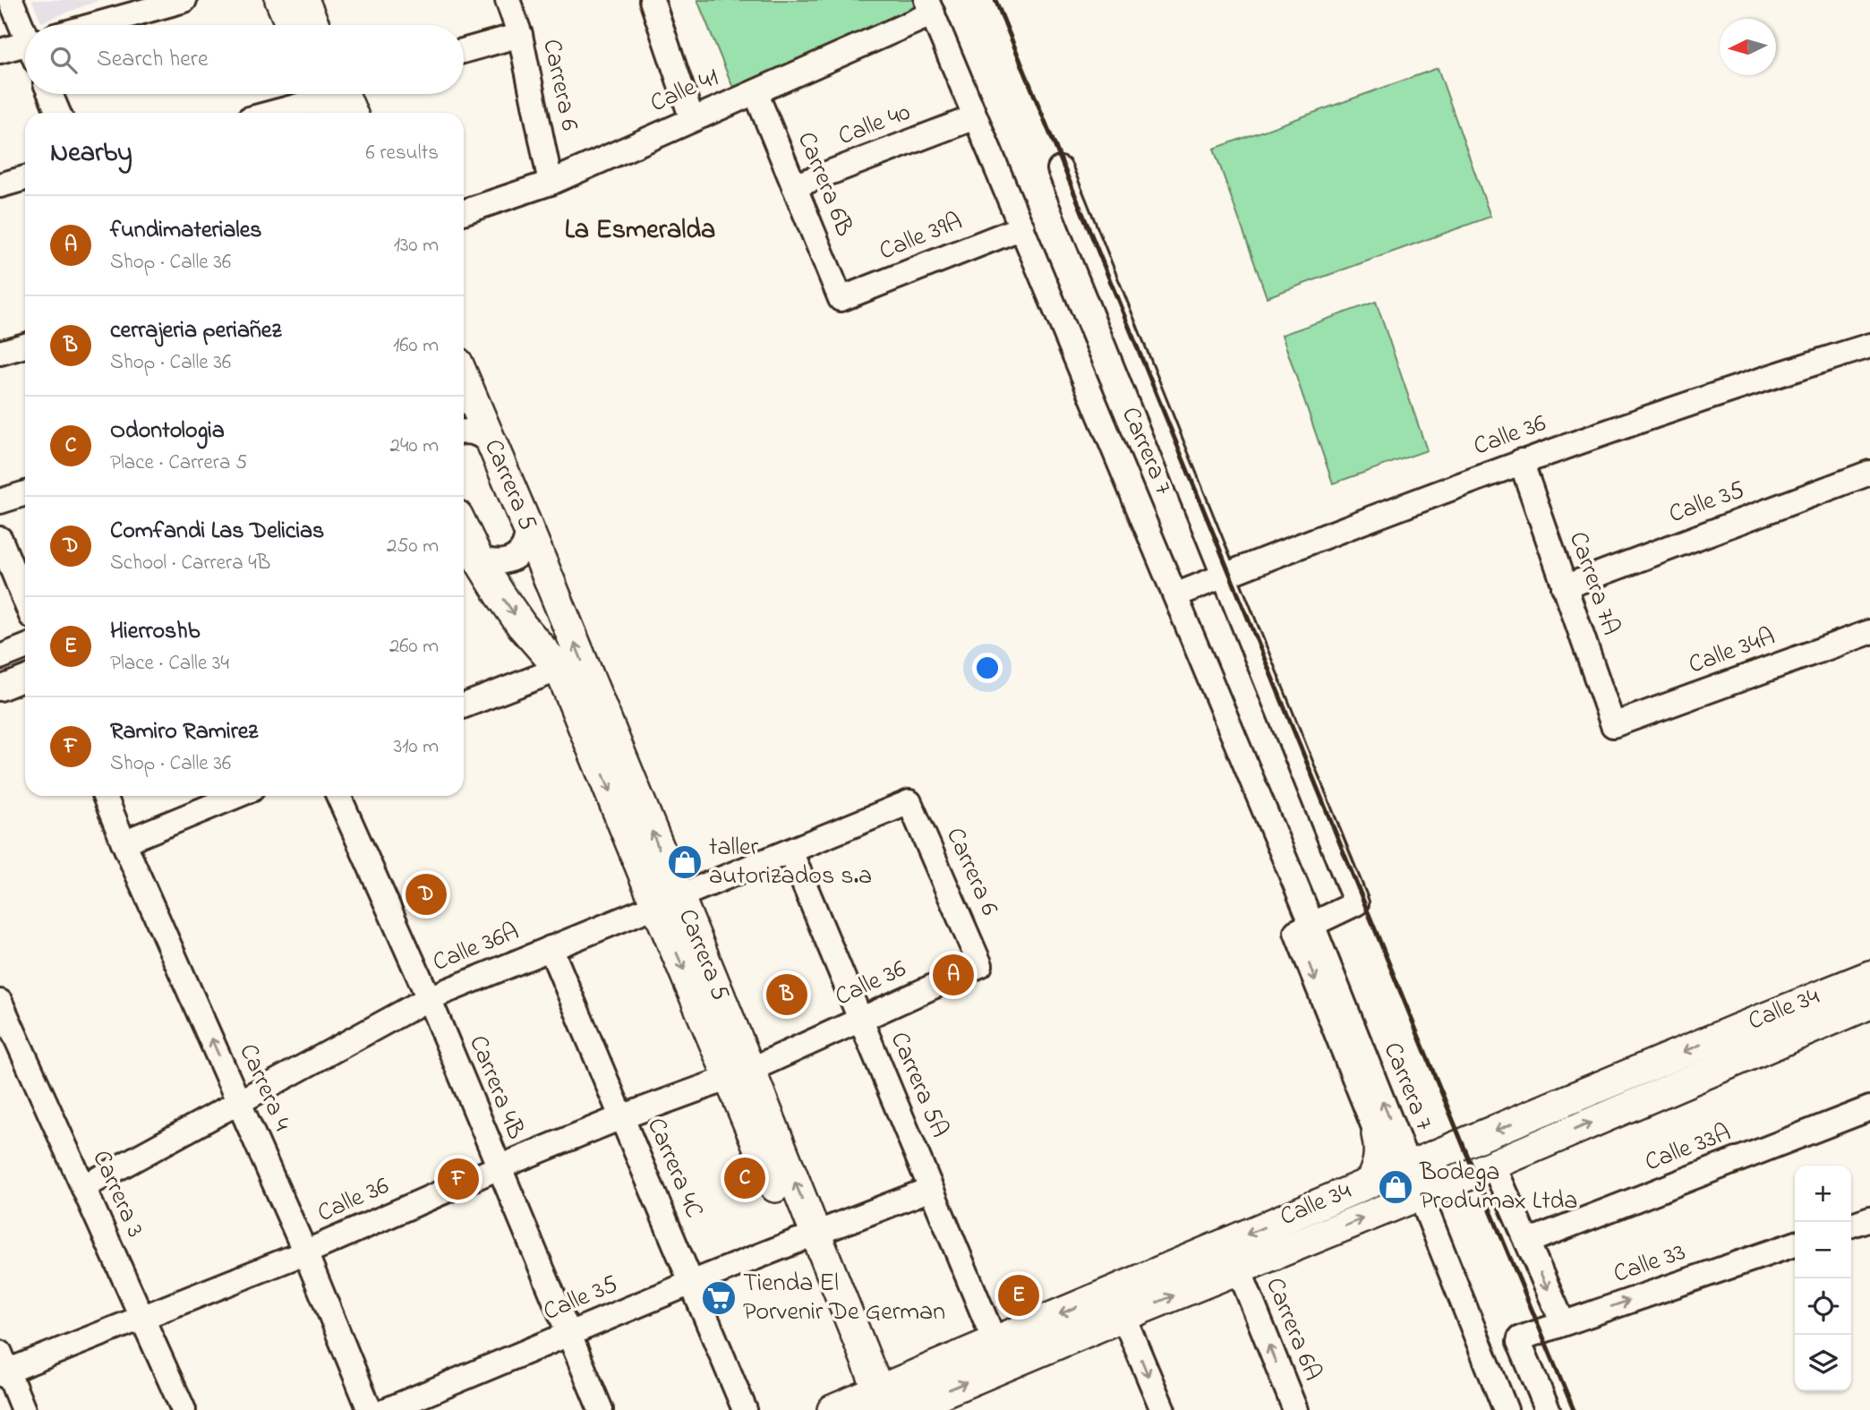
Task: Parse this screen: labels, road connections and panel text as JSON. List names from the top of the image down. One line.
{"streets":{"main road":["Carrera 5","Calle 34"],"street":["Carrera 6","Calle 41","Calle 40","Carrera 6B","Calle 39A","Calle 36","Carrera 7","Calle 35","Carrera 7A","Calle 34A","Calle 36A","Carrera 5A","Carrera 4","Carrera 4B","Calle 33A","Carrera 4C","Carrera 3","Calle 33","Carrera 6A"]},"crossings":[["Carrera 6","Calle 41"],["Carrera 6","Calle 36"],["Carrera 6","Calle 36A"],["Calle 41","Carrera 6B"],["Calle 41","Carrera 7"],["Calle 40","Carrera 6B"],["Calle 40","Carrera 7"],["Carrera 6B","Calle 39A"],["Calle 39A","Carrera 7"],["Calle 36","Carrera 7"],["Calle 36","Carrera 5"],["Calle 36","Carrera 7A"],["Calle 36","Carrera 5A"],["Calle 36","Carrera 4"],["Calle 36","Carrera 4B"],["Calle 36","Carrera 4C"],["Calle 36","Carrera 3"],["Carrera 7","Calle 34"],["Carrera 5","Calle 35"],["Carrera 5","Calle 36A"],["Carrera 5","Calle 34"],["Calle 35","Carrera 7A"],["Calle 35","Carrera 5A"],["Calle 35","Carrera 4B"],["Calle 35","Carrera 4C"],["Carrera 7A","Calle 34A"],["Calle 36A","Carrera 5A"],["Calle 36A","Carrera 4"],["Calle 36A","Carrera 4B"],["Calle 36A","Carrera 4C"],["Calle 36A","Carrera 3"],["Calle 34","Carrera 5A"],["Calle 34","Carrera 6A"]],"one_way":["Carrera 4","Calle 33"],"districts":["La Esmeralda"],"places":{"shop":["taller autorizados s.a","Bodega Produmax Ltda"],"supermarket":["Tienda El Porvenir De German"]},"north":"left","page":{"search":"Search here","heading":["Nearby","6 results"],"list":[{"mark":"A","name":"fundimateriales","note":"Shop · Calle 36","value":"130 m"},{"mark":"B","name":"cerrajeria periañez","note":"Shop · Calle 36","value":"160 m"},{"mark":"C","name":"Odontologia","note":"Place · Carrera 5","value":"240 m"},{"mark":"D","name":"Comfandi Las Delicias","note":"School · Carrera 4B","value":"250 m"},{"mark":"E","name":"Hierroshb","note":"Place · Calle 34","value":"260 m"},{"mark":"F","name":"Ramiro Ramirez","note":"Shop · Calle 36","value":"310 m"}],"pins":["D","A","B","C","F","E"],"map_buttons":["+","−"]}}
